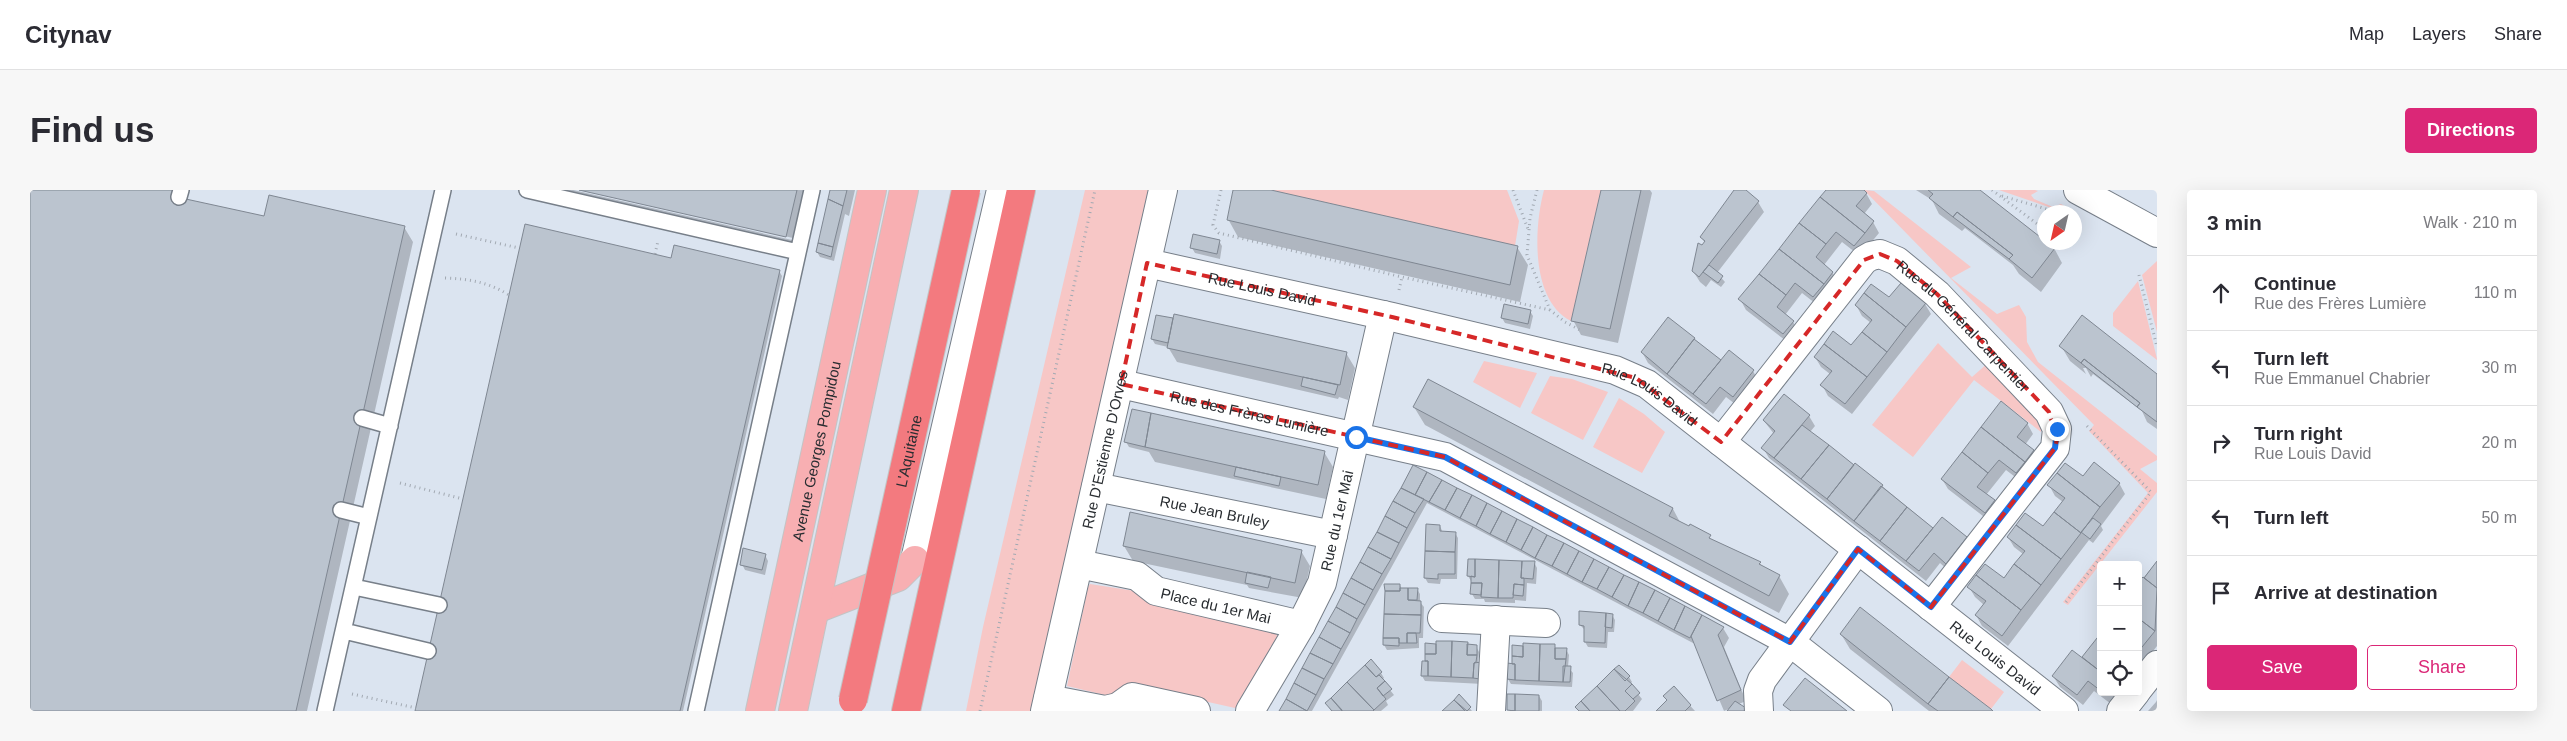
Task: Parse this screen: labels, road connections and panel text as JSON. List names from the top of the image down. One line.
{"streets":{"highway":["L'Aquitaine"],"main road":["Avenue Georges Pompidou"],"street":["Rue Louis David","Rue du Général Carpentier","Rue des Frères Lumière","Rue D'Estienne D'Orves","Rue Jean Bruley","Rue du 1er Mai","Place du 1er Mai"]},"crossings":[["Rue Louis David","Rue du Général Carpentier"],["Rue Louis David","Rue D'Estienne D'Orves"],["Rue Louis David","Rue du 1er Mai"],["Rue des Frères Lumière","Rue D'Estienne D'Orves"],["Rue des Frères Lumière","Rue du 1er Mai"],["Rue D'Estienne D'Orves","Rue Jean Bruley"],["Rue D'Estienne D'Orves","Place du 1er Mai"],["Rue Jean Bruley","Rue du 1er Mai"],["Rue du 1er Mai","Place du 1er Mai"]],"north":"bottom left","page":{"header":"Citynav","nav":["Map","Layers","Share"],"buttons":["Directions",["Save","Share"]],"title":"Find us","heading":["3 min","Walk · 210 m"],"list":[["Continue","Rue des Frères Lumière","110 m"],["Turn left","Rue Emmanuel Chabrier","30 m"],["Turn right","Rue Louis David","20 m"],["Turn left","50 m"],"Arrive at destination"],"map_buttons":["+","−"]}}
